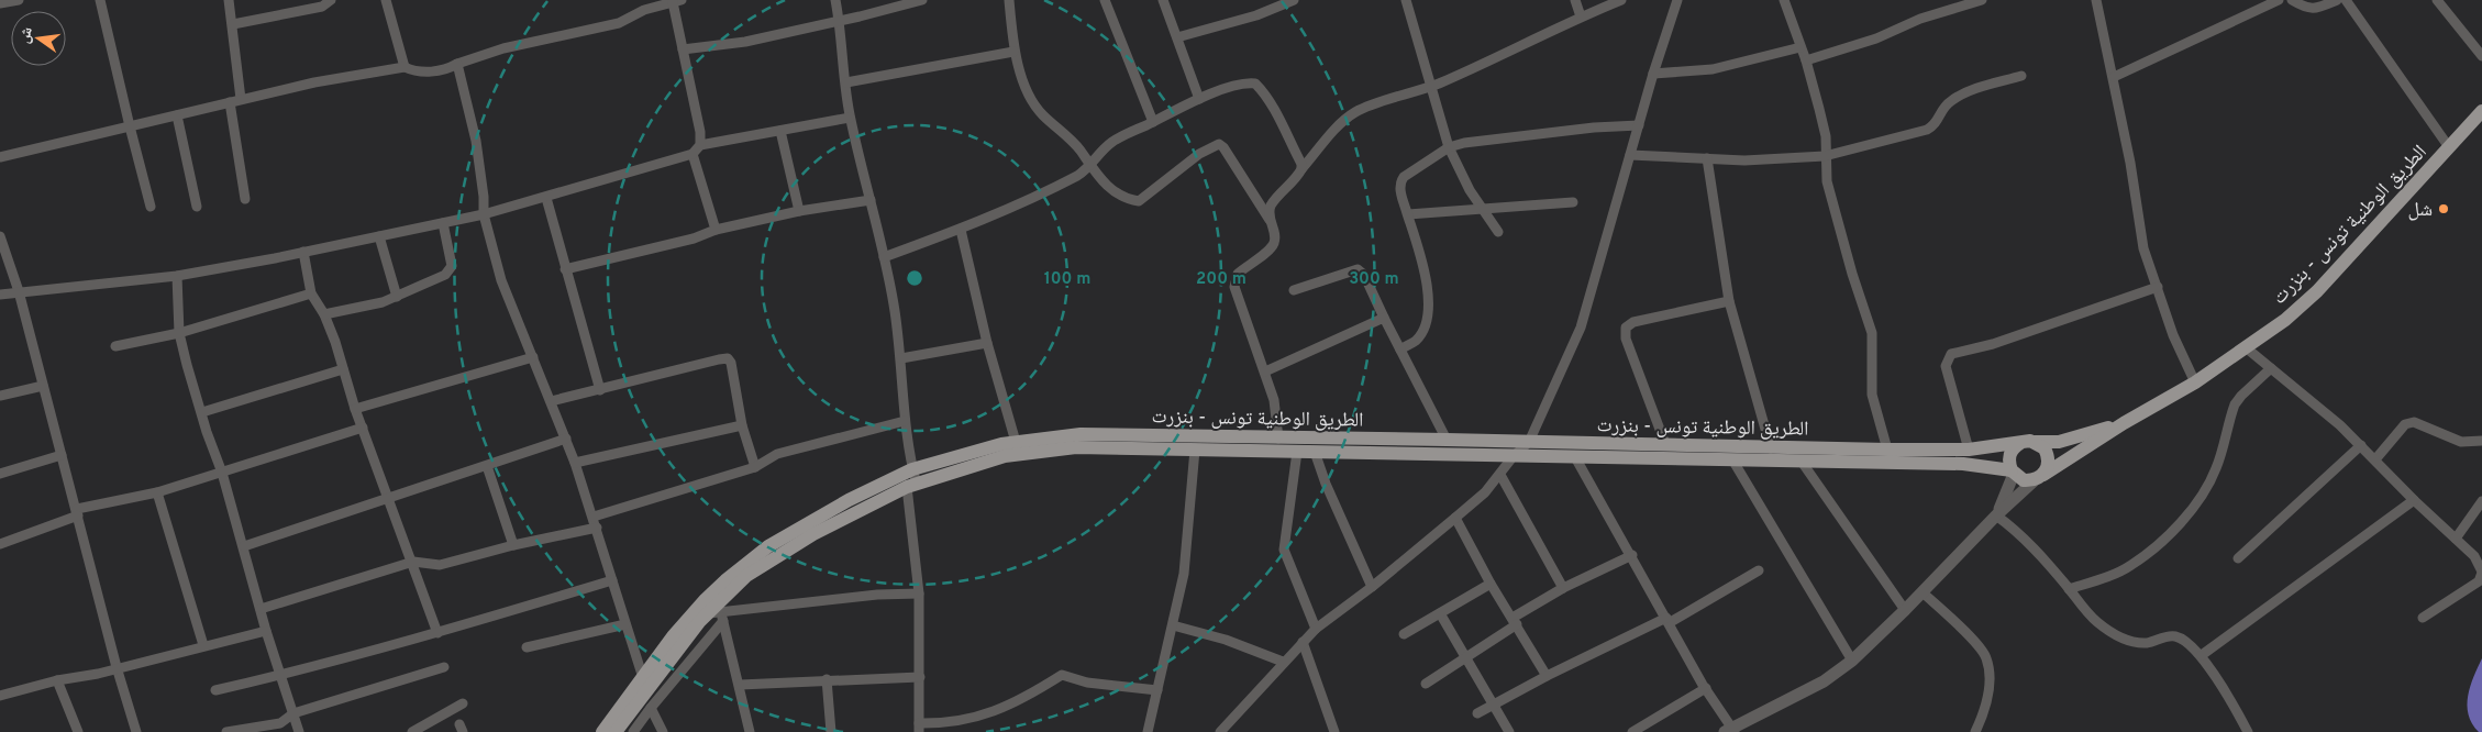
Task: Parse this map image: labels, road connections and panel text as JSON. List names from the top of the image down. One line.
{"streets":{"main road":["الطريق الوطنية تونس - بنزرت"]},"places":["شل"],"north":"left","rings":["100 m","200 m","300 m"]}
